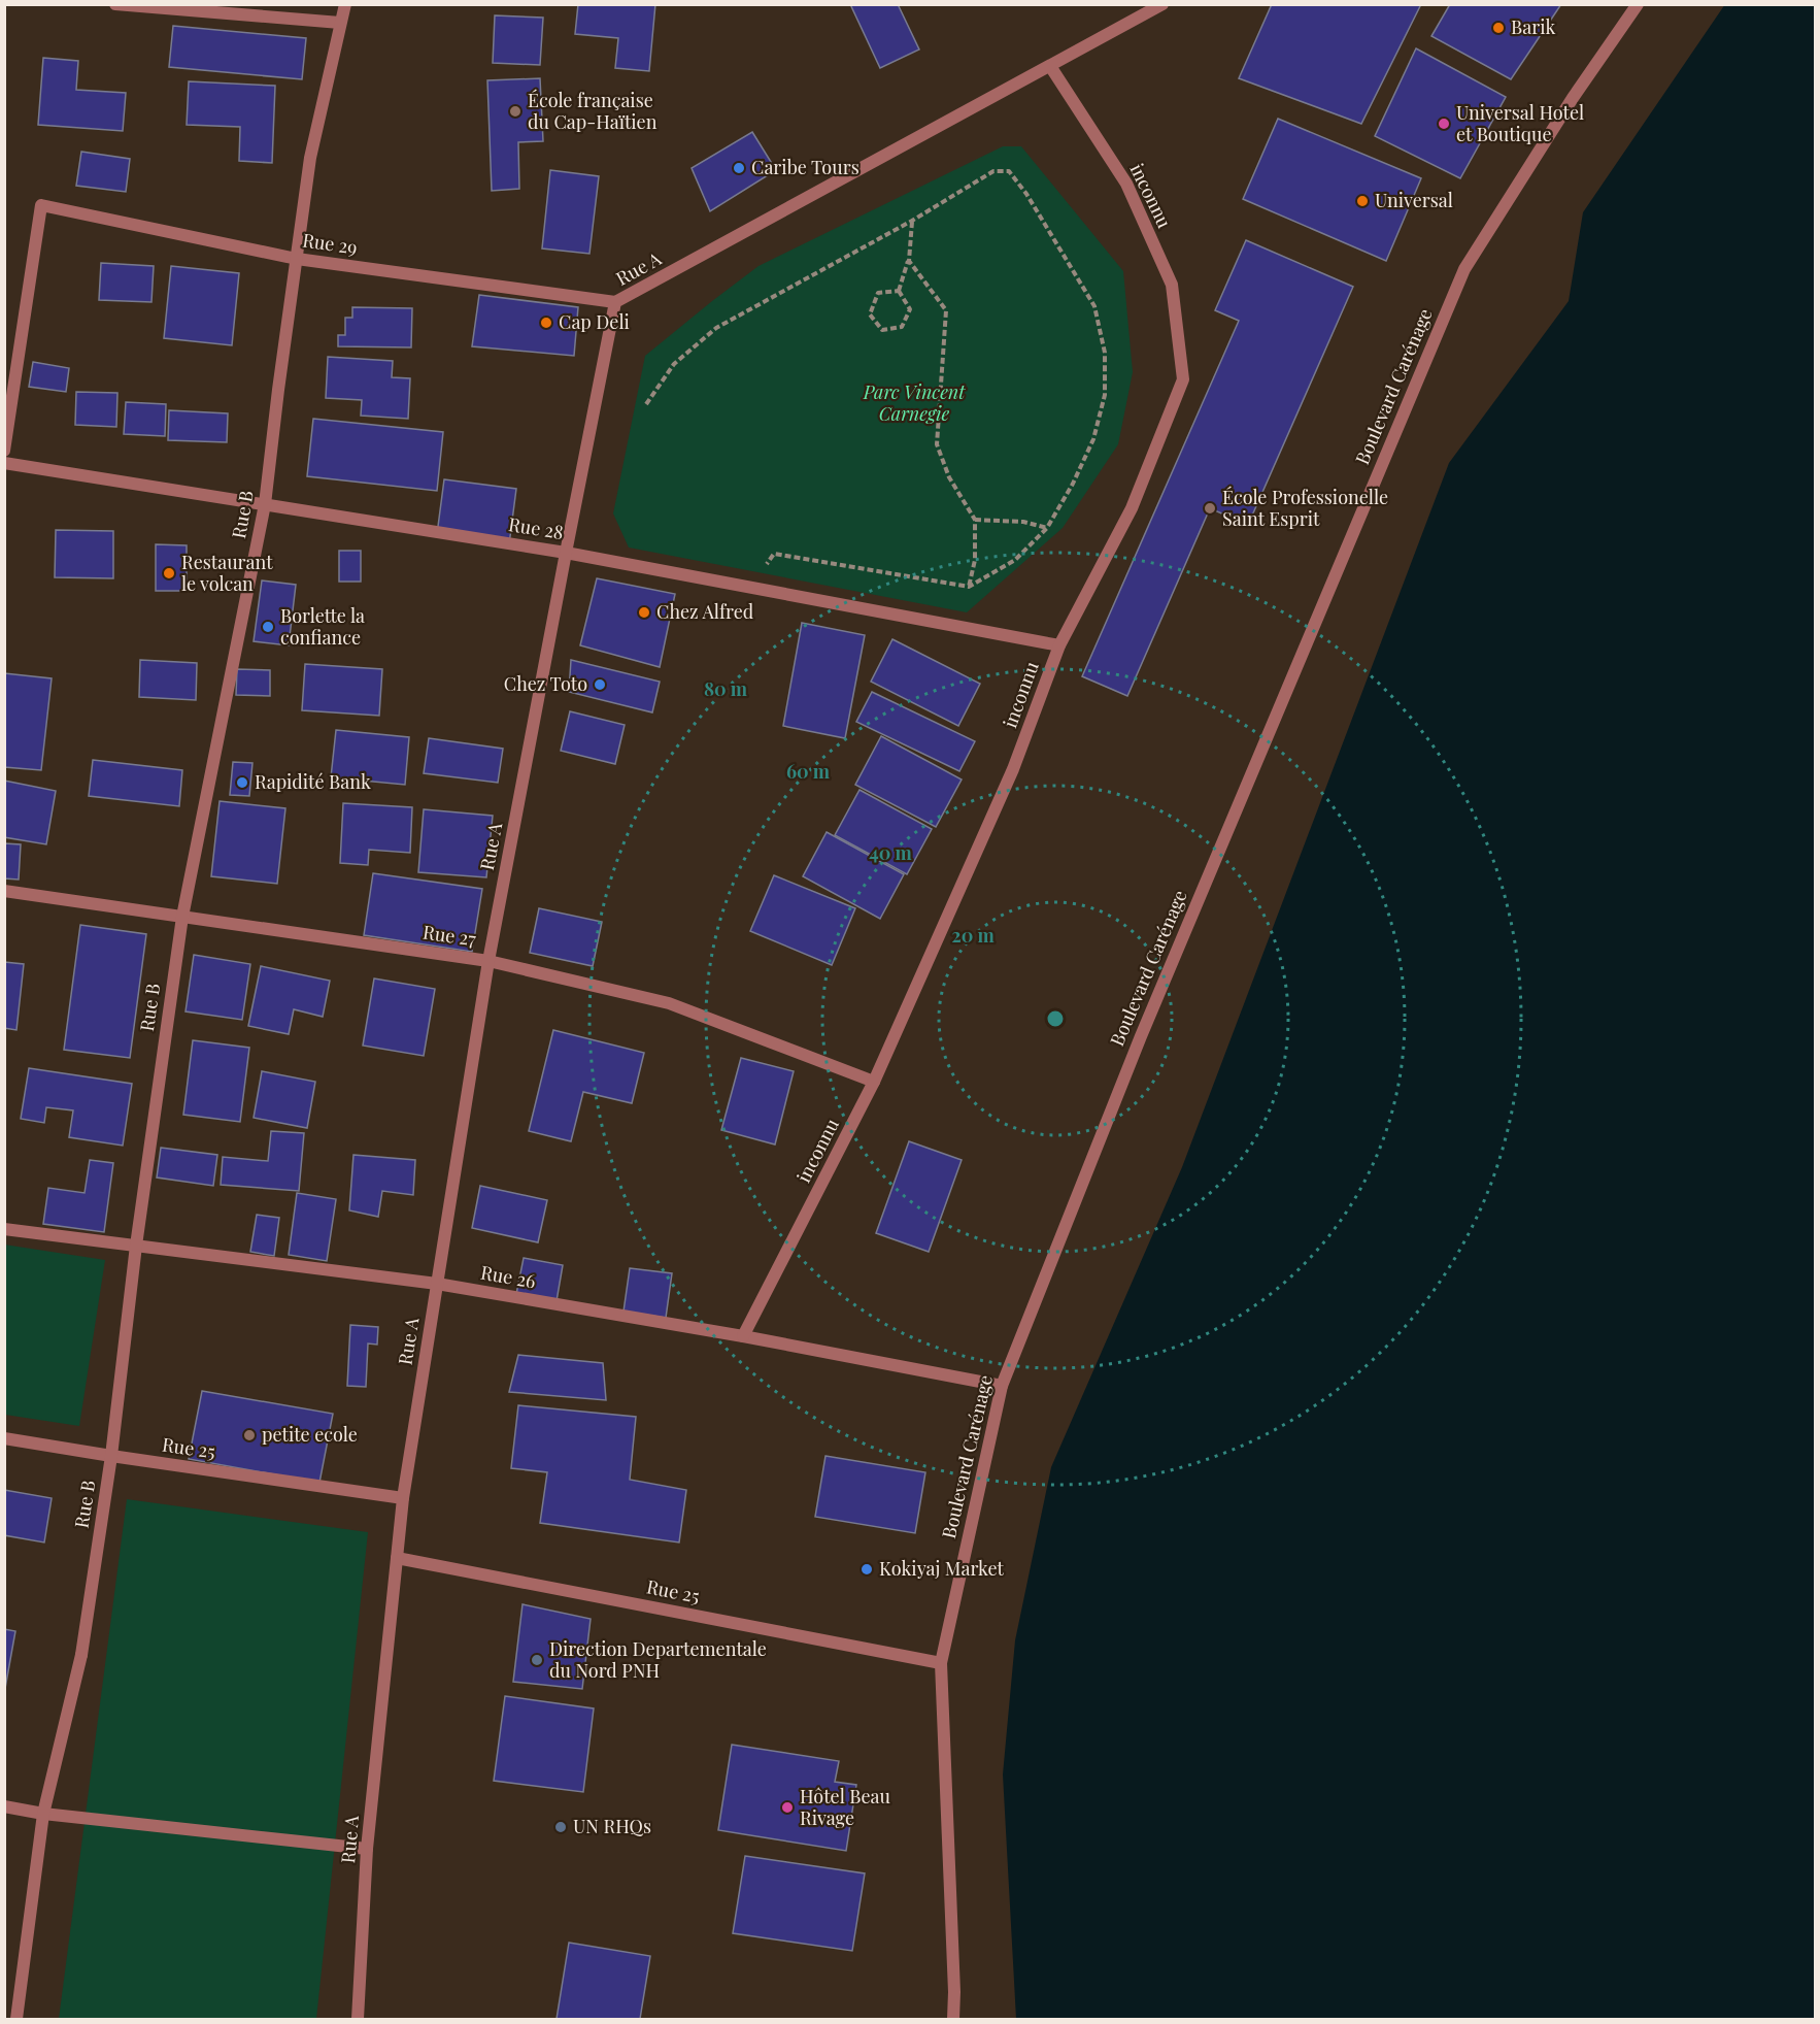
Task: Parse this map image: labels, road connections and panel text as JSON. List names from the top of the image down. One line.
{"streets":{"street":["inconnu","Rue 29","Rue A","Boulevard Carénage","Rue B","Rue 28","Rue 27","Rue 26","Rue 25"]},"crossings":[["inconnu","Rue A"],["inconnu","Rue 28"],["inconnu","Rue 27"],["inconnu","Rue 26"],["Rue 29","Rue A"],["Rue 29","Rue B"],["Rue A","Rue 28"],["Rue A","Rue 27"],["Rue A","Rue 26"],["Rue A","Rue 25"],["Boulevard Carénage","Rue 26"],["Boulevard Carénage","Rue 25"],["Rue B","Rue 28"],["Rue B","Rue 27"],["Rue B","Rue 26"],["Rue B","Rue 25"]],"parks":["Parc Vincent Carnegie"],"places":["Barik","École française du Cap-Haïtien","Universal Hotel et Boutique","Caribe Tours","Universal","Cap Deli","École Professionelle Saint Esprit","Restaurant le volcan","Chez Alfred","Borlette la confiance","Chez Toto","Rapidité Bank","petite ecole","Kokiyaj Market","Direction Departementale du Nord PNH","Hôtel Beau Rivage","UN RHQs"],"rings":["80 m","60 m","40 m","20 m"]}
